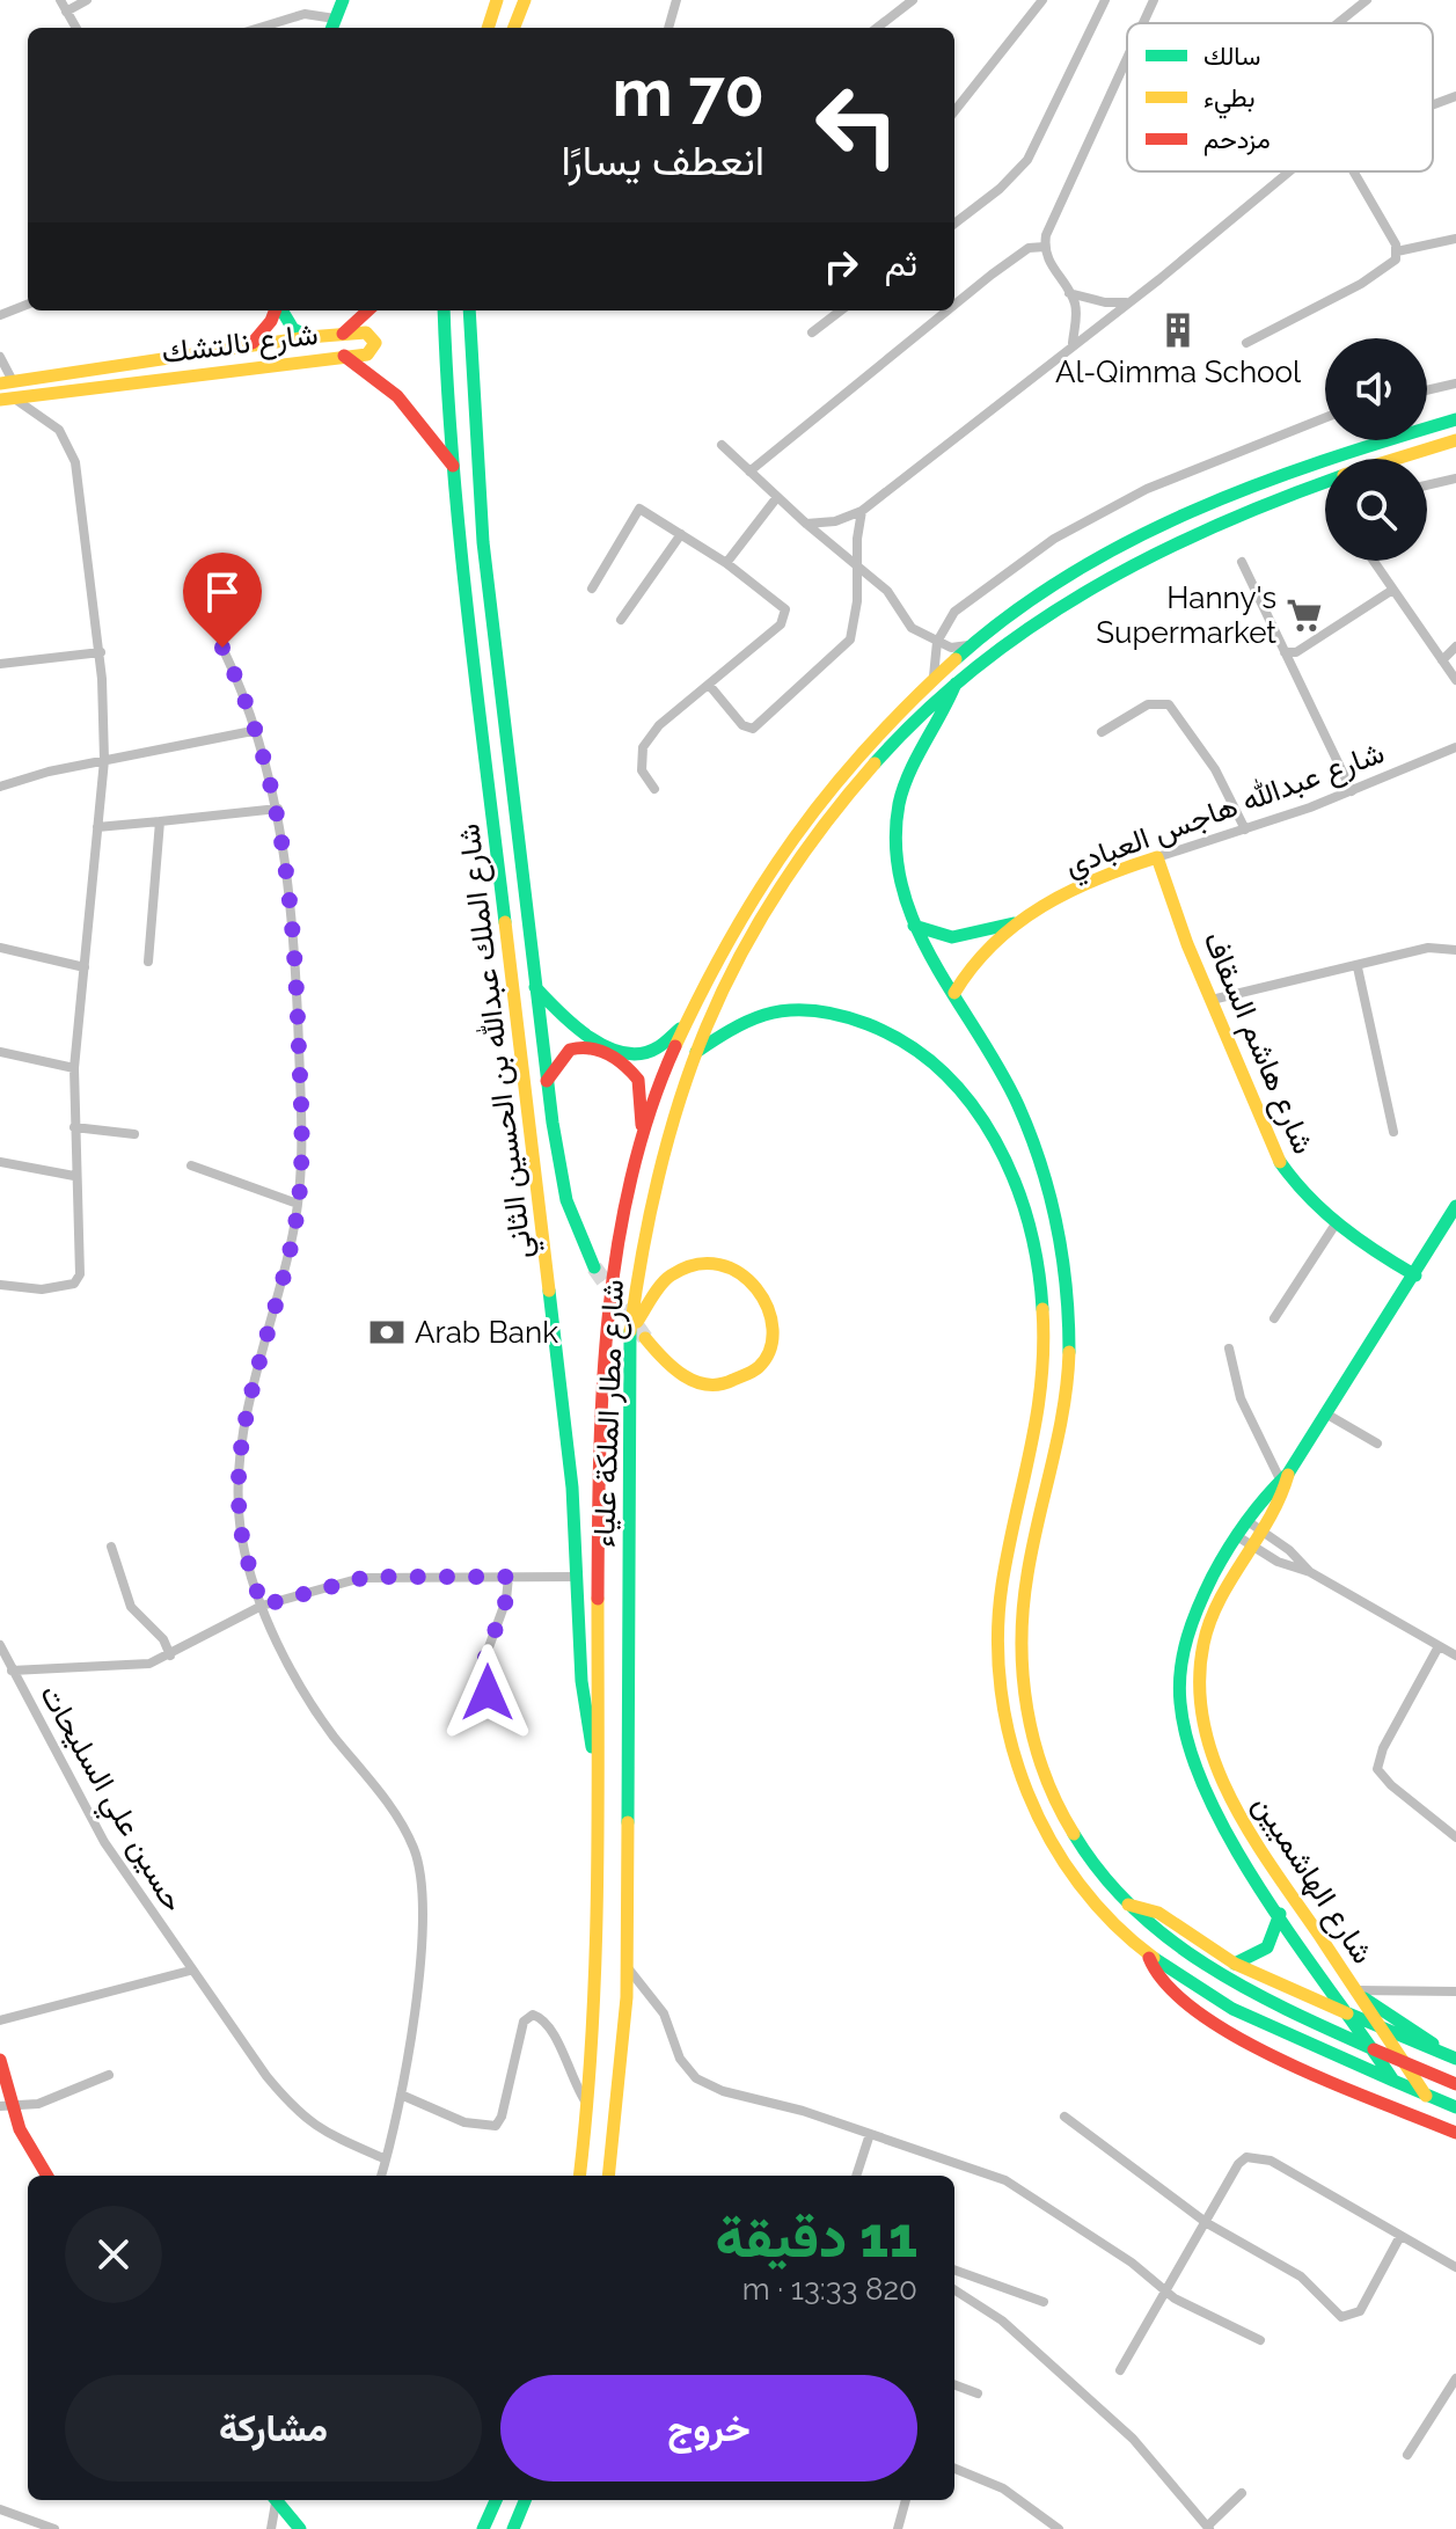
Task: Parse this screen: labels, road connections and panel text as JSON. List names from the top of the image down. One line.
{"streets":{"main road":["شارع نالتشك","شارع عبدالله هاجس العبادي","شارع الملك عبدالله بن الحسين الثاني","شارع هاشم السقاف","شارع مطار الملكة علياء","شارع الهاشميين"],"street":["حسين علي السليحات"]},"crossings":[["شارع عبدالله هاجس العبادي","شارع هاشم السقاف"],["شارع الملك عبدالله بن الحسين الثاني","شارع مطار الملكة علياء"],["شارع هاشم السقاف","شارع الهاشميين"]],"places":{"building":["Al-Qimma School"],"supermarket":["Hanny's Supermarket"],"bank":["Arab Bank"]},"legend":["سالك","بطيء","مزدحم"],"page":{"turn":["70 m","انعطف يسارًا"],"then":"ثم","heading":["11 دقيقة","820 m · 13:33"],"buttons":["خروج","مشاركة"]}}
